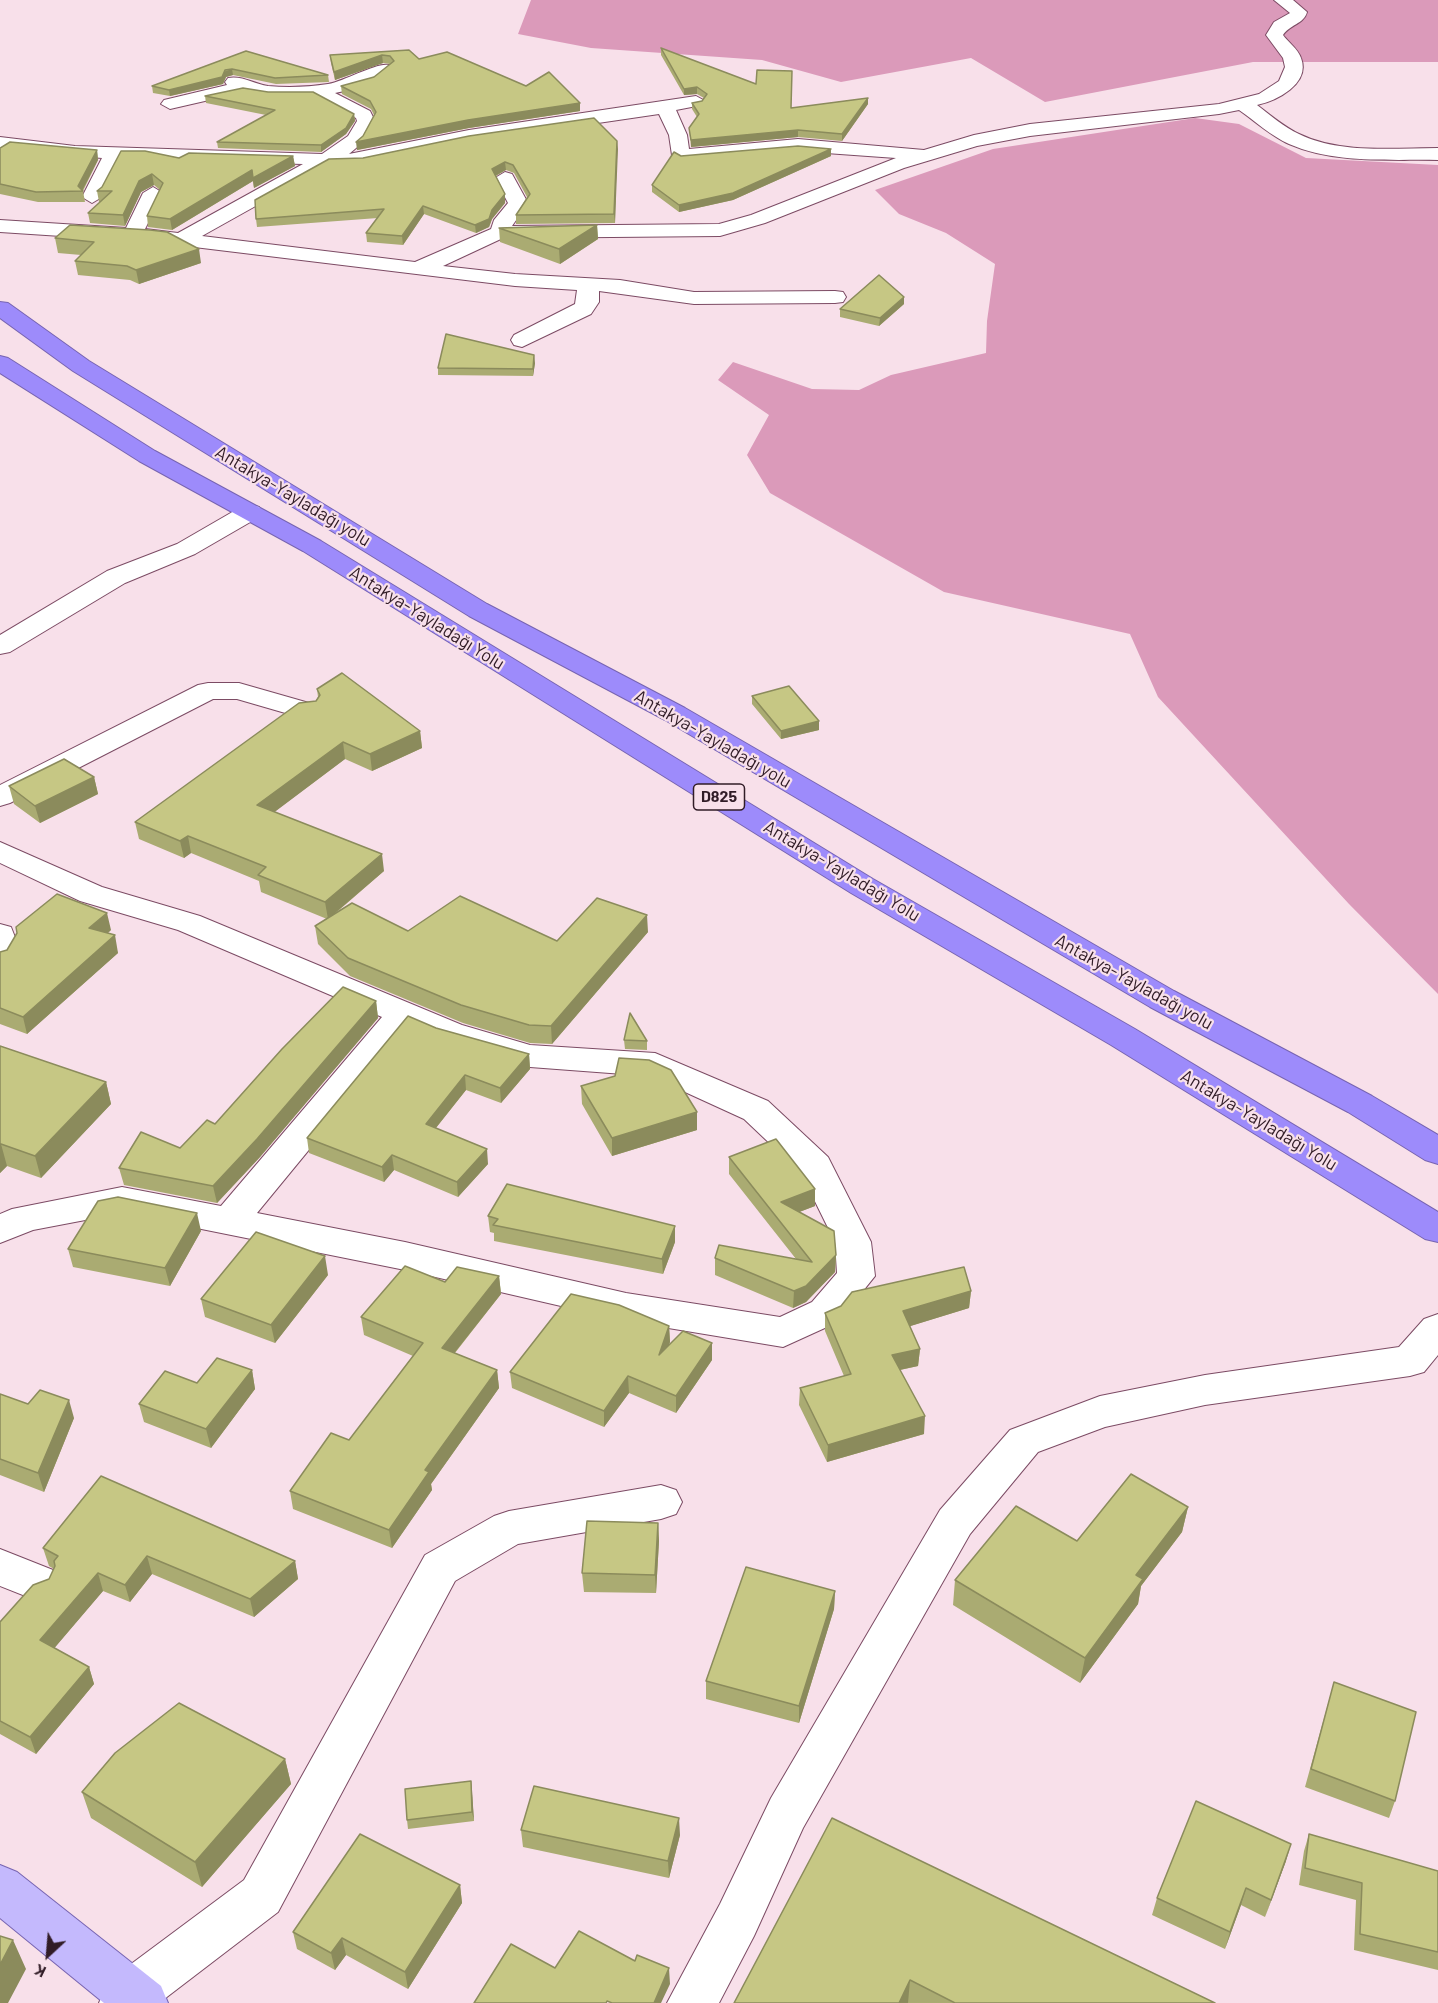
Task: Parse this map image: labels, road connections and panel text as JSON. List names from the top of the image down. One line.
{"streets":{"highway":["Antakya-Yayladağı yolu","Antakya-Yayladağı Yolu","D825"]},"north":"bottom left"}
